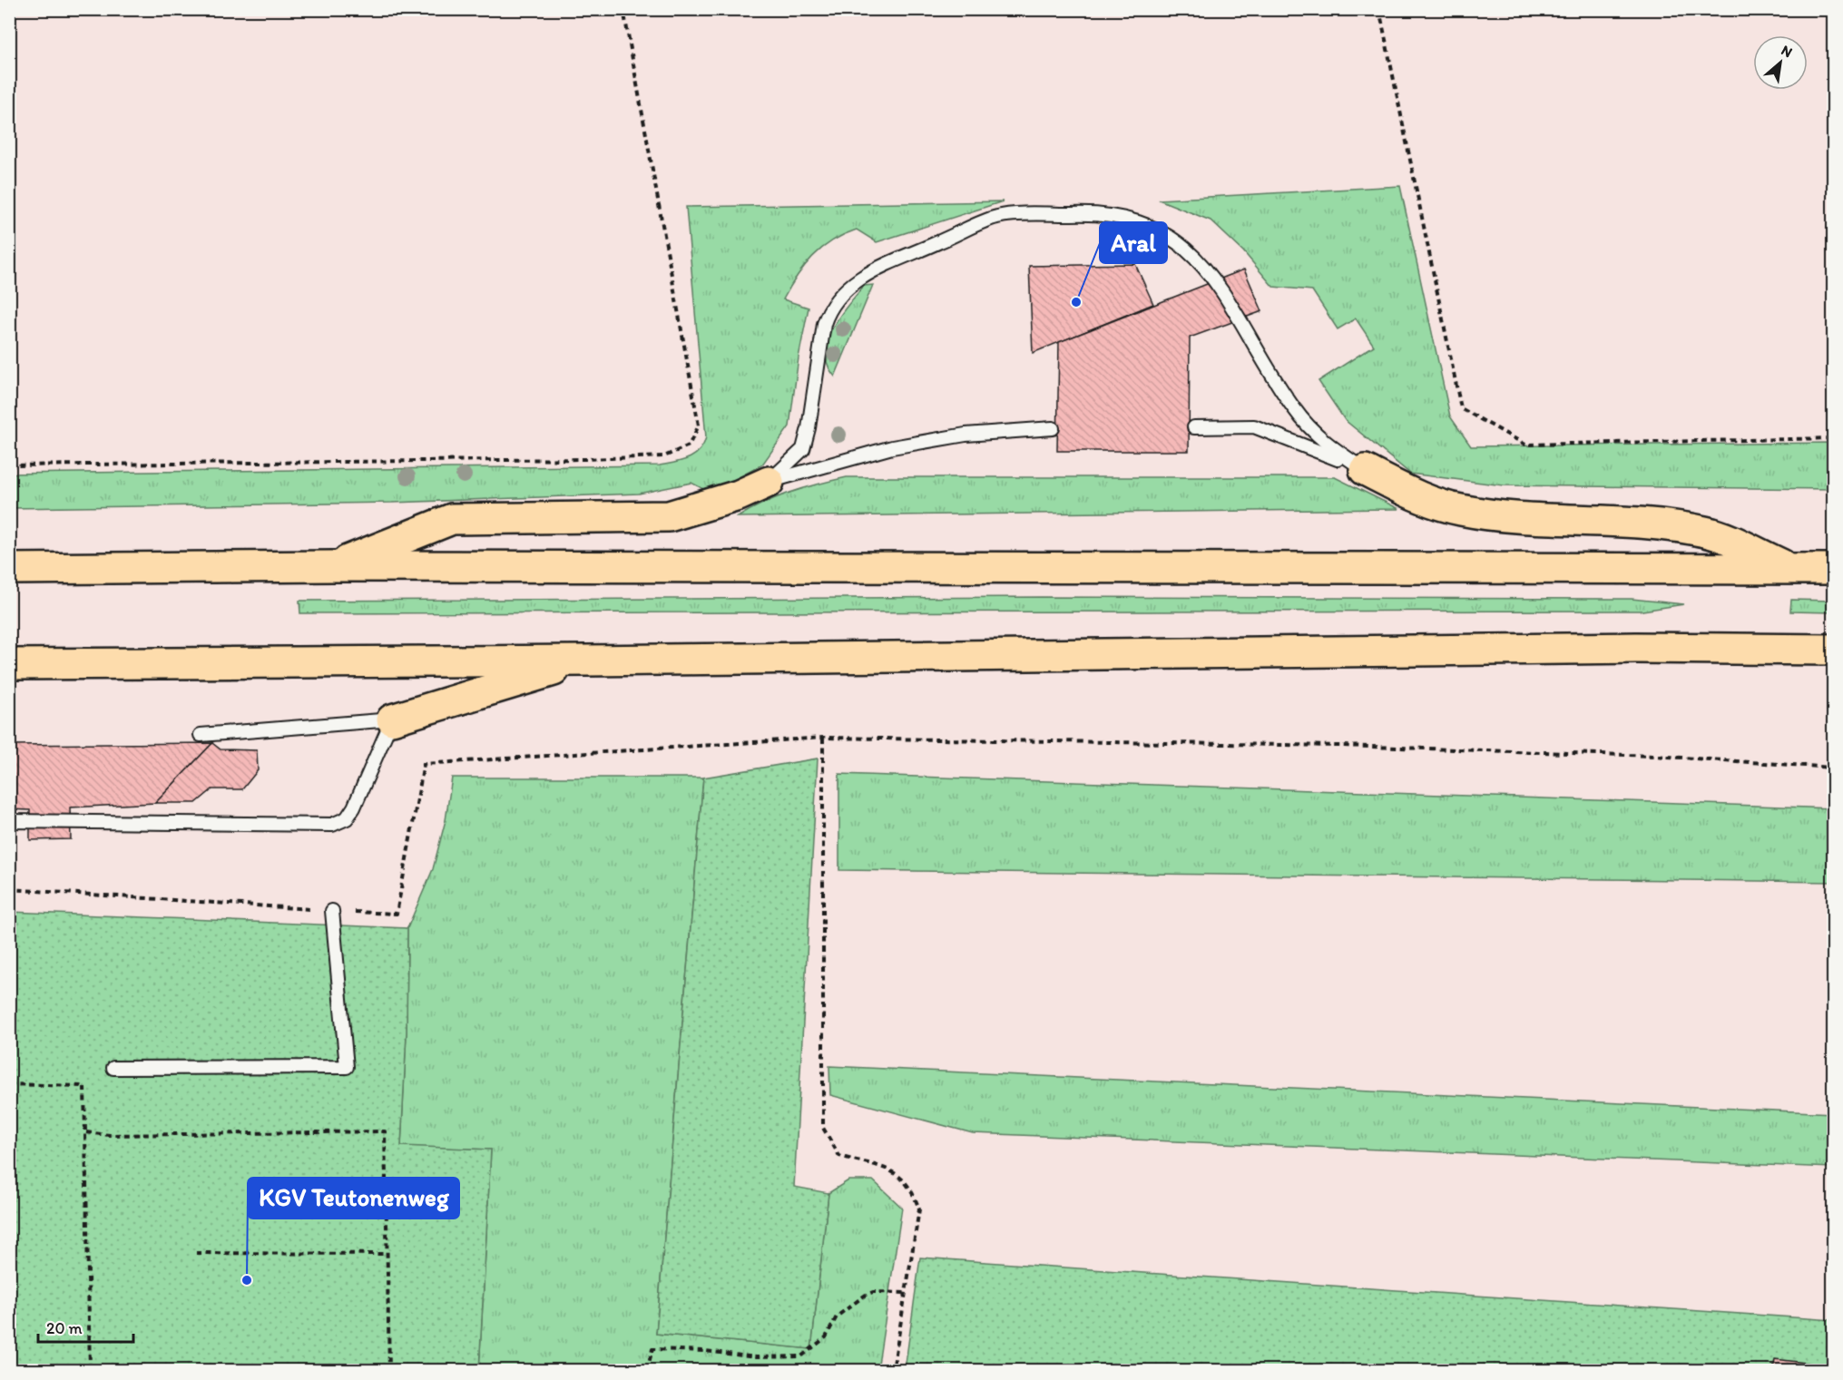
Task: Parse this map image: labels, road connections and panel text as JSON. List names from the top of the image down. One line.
{"places":["Aral","KGV Teutonenweg"],"scale_bar":"20 m","north":"top right"}
